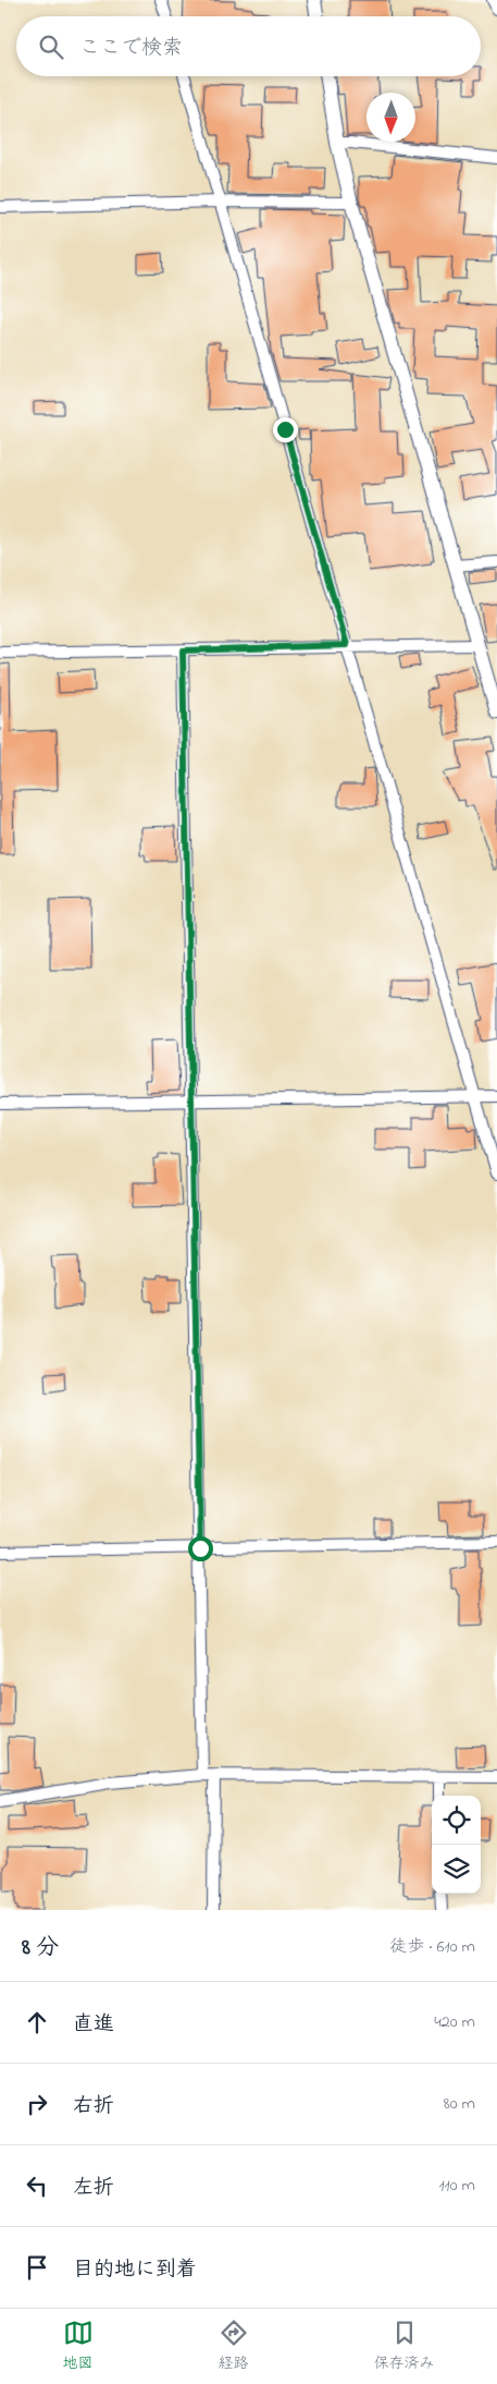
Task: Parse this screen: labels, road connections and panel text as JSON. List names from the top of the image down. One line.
{"north":"bottom","page":{"search":"ここで検索","heading":["8 分","徒歩 · 610 m"],"list":[["直進","420 m"],["右折","80 m"],["左折","110 m"],"目的地に到着"],"nav":["地図","経路","保存済み"]}}
